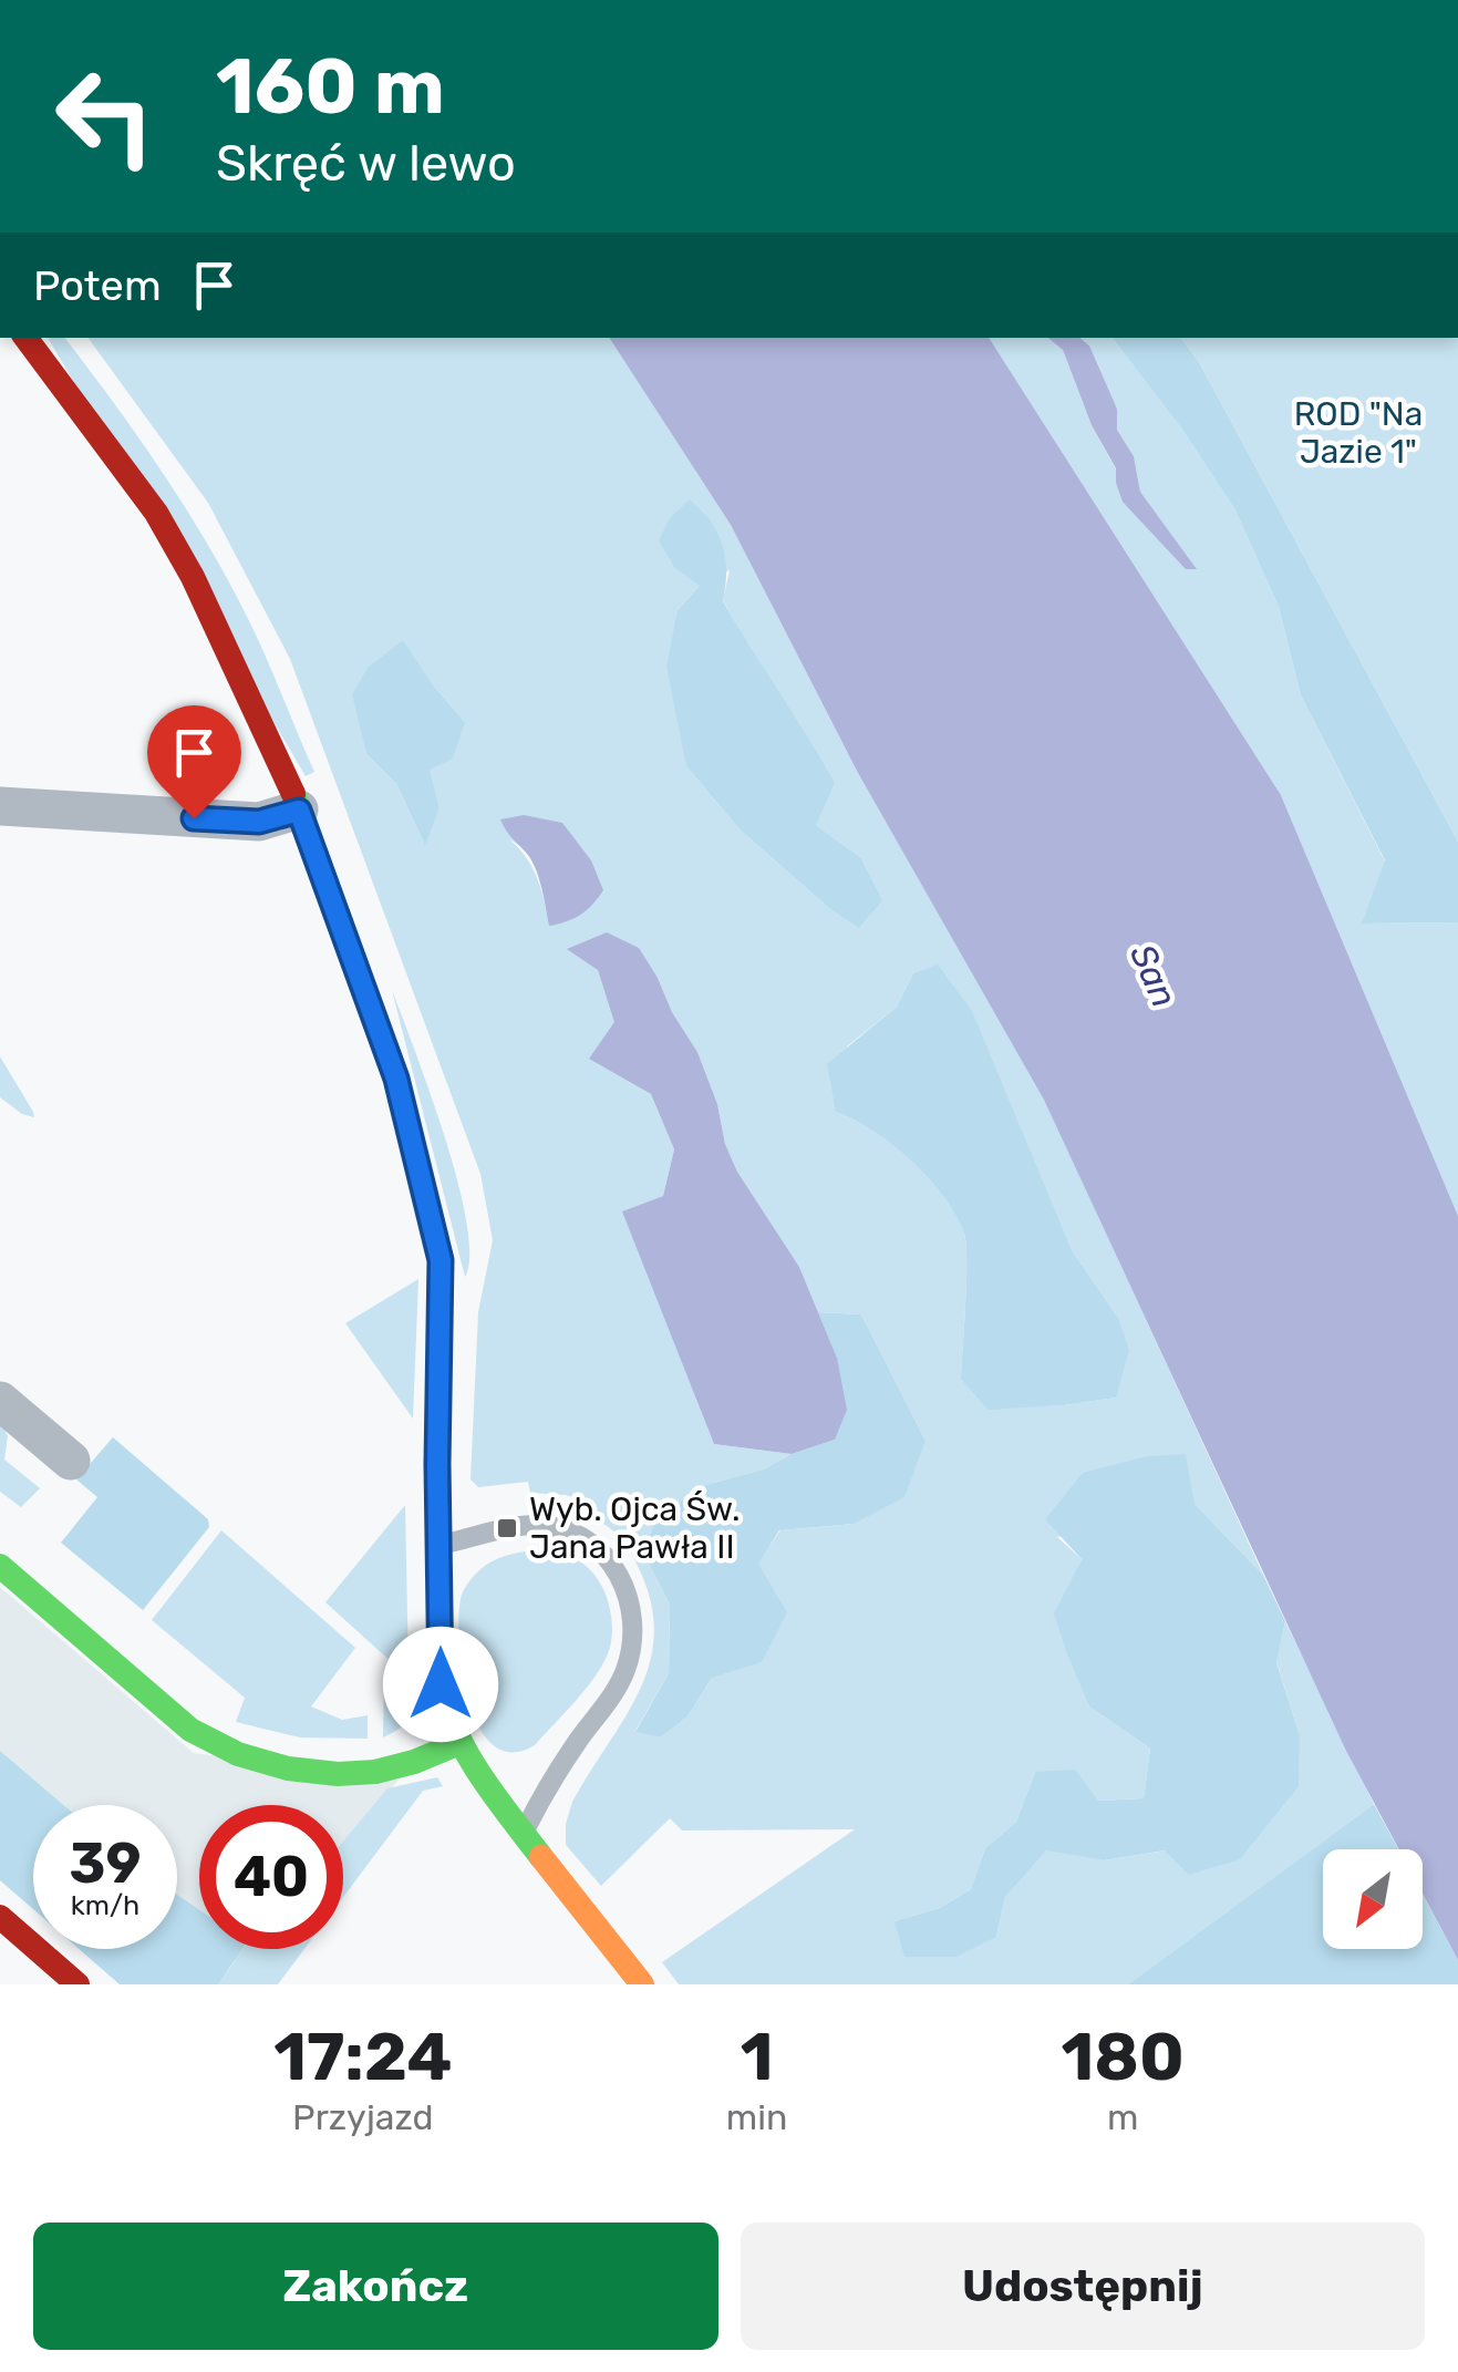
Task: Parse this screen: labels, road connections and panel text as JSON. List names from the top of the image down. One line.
{"water":["San"],"parks":["ROD \"Na Jazie 1\""],"places":{"transit":["Wyb. Ojca Św. Jana Pawła II"]},"north":"bottom left","page":{"turn":["160 m","Skręć w lewo"],"then":"Potem","speed":"39 km/h","limit":"40","eta":["17:24","Przyjazd","1","min","180","m"],"buttons":["Zakończ","Udostępnij"]}}
